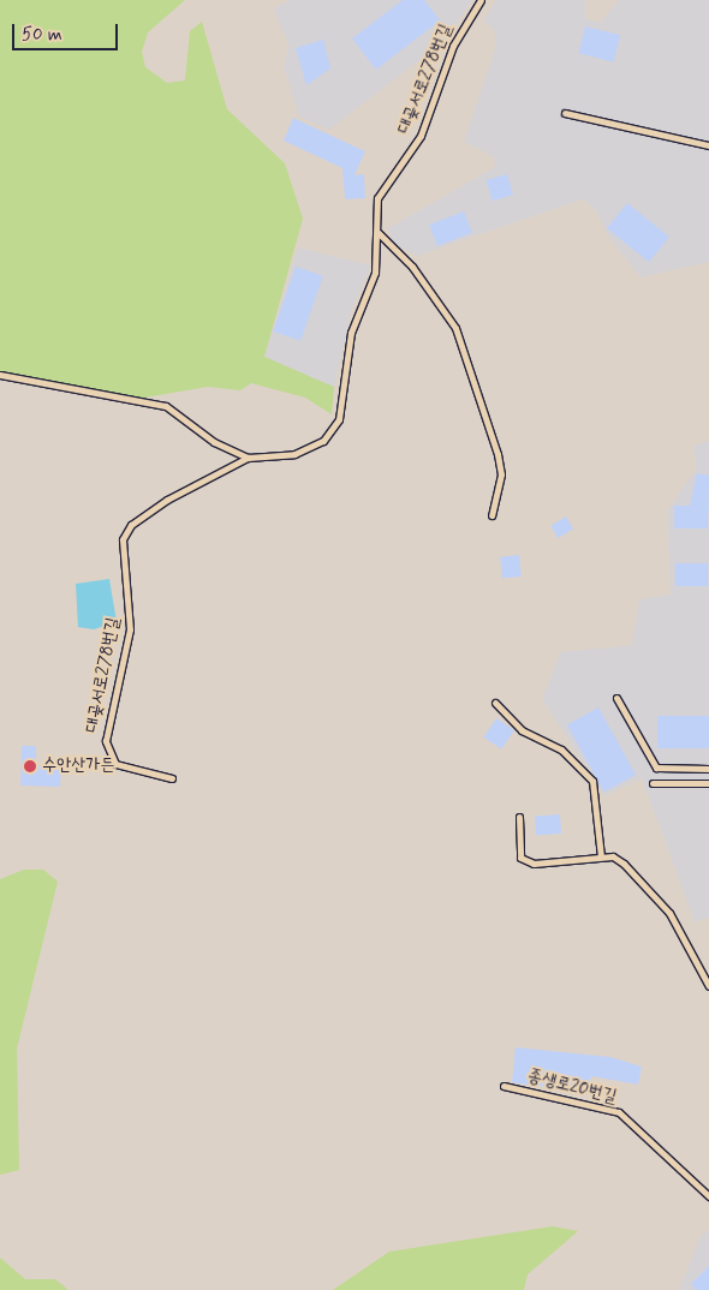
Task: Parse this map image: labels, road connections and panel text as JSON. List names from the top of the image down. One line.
{"streets":{"lane":["대곶서로278번길","종생로20번길"]},"places":["수안산가든"],"scale_bar":"50 m"}
